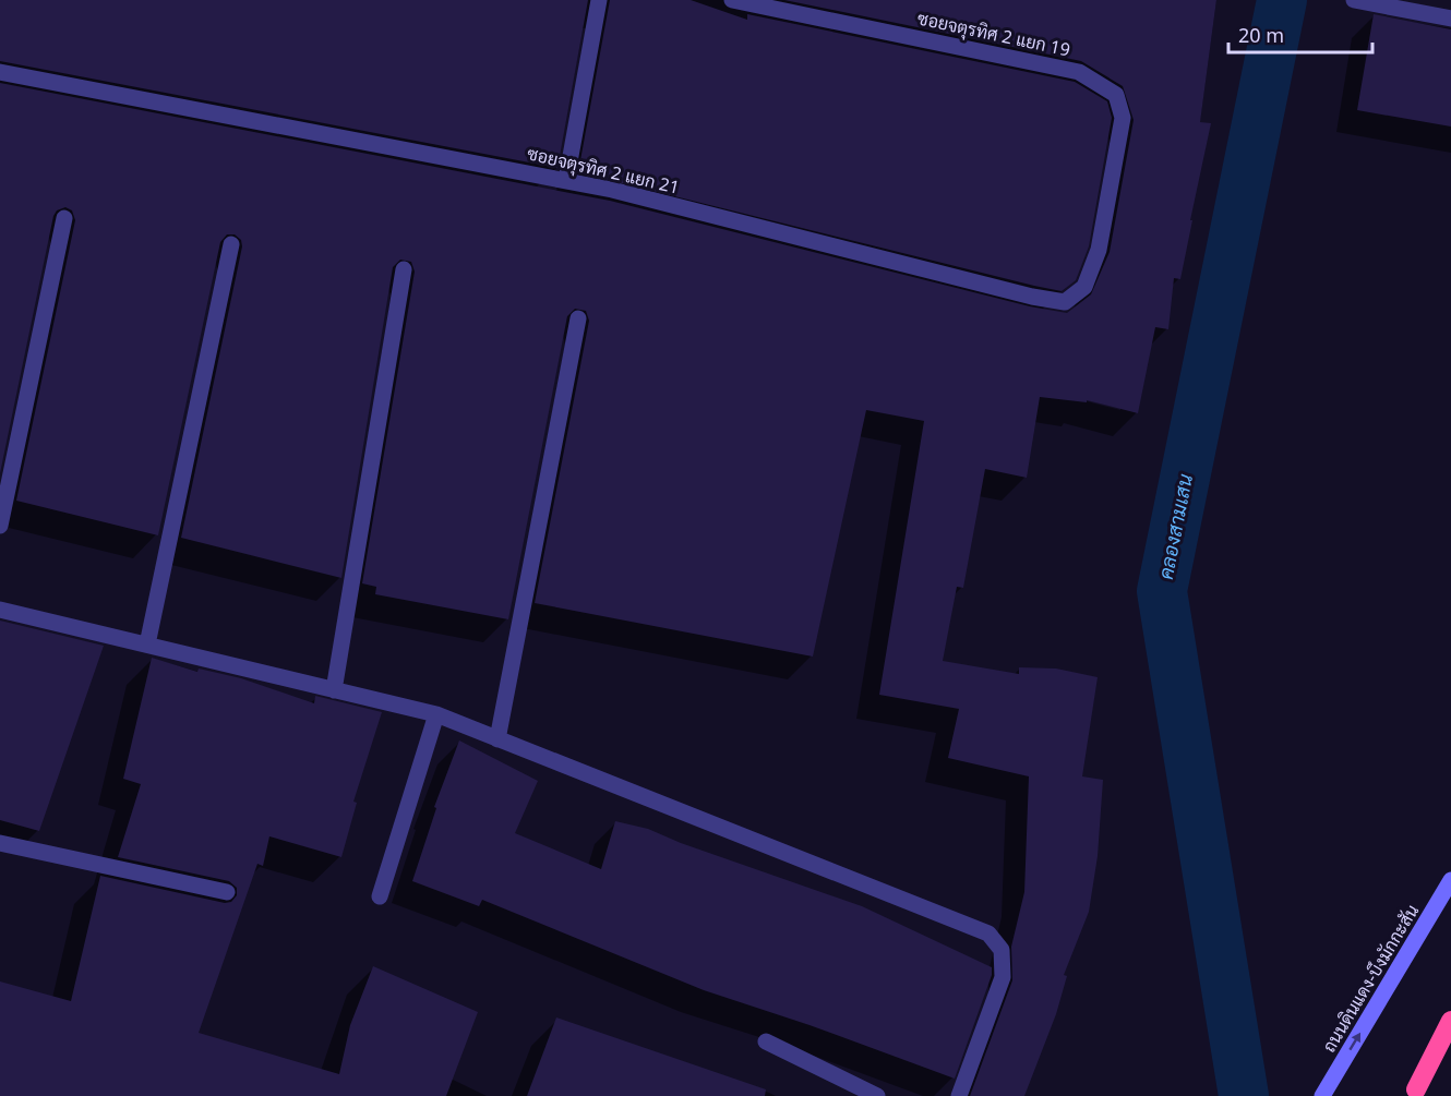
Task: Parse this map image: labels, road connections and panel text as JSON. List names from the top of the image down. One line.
{"streets":{"street":["ซอยจตุรทิศ 2 แยก 19","ซอยจตุรทิศ 2 แยก 21","ถนนดินแดง-บึงมักกะสัน"]},"crossings":[["ซอยจตุรทิศ 2 แยก 19","ซอยจตุรทิศ 2 แยก 21"]],"one_way":["ถนนดินแดง-บึงมักกะสัน"],"water":["คลองสามเสน"],"scale_bar":"20 m"}
